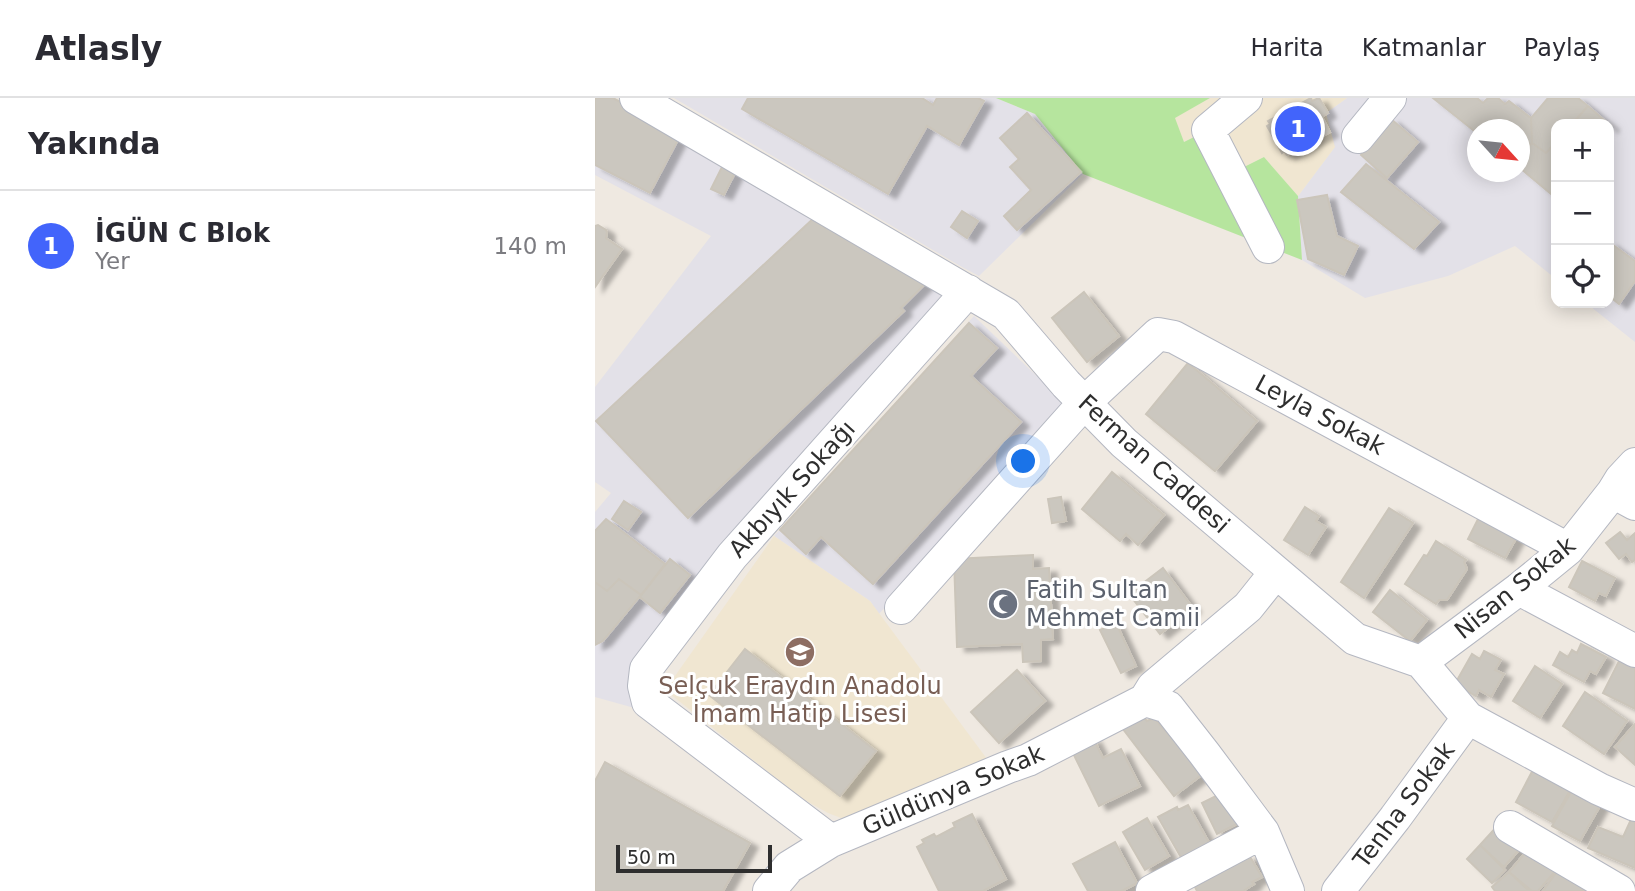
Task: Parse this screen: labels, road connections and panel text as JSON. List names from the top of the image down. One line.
{"streets":{"street":["Leyla Sokak","Ferman Caddesi","Akbıyık Sokağı","Nisan Sokak","Güldünya Sokak","Tenha Sokak"]},"crossings":[["Leyla Sokak","Ferman Caddesi"],["Leyla Sokak","Nisan Sokak"],["Ferman Caddesi","Akbıyık Sokağı"],["Ferman Caddesi","Nisan Sokak"],["Akbıyık Sokağı","Güldünya Sokak"]],"places":{"mosque":["Fatih Sultan Mehmet Camii"],"school or university":["Selçuk Eraydın Anadolu İmam Hatip Lisesi"]},"scale_bar":"50 m","north":"bottom right","page":{"header":"Atlasly","nav":["Harita","Katmanlar","Paylaş"],"heading":"Yakında","pins":"1","map_buttons":["+","−"],"list":[{"mark":"1","name":"İGÜN C Blok","note":"Yer","value":"140 m"}],"scale":"50 m"}}
